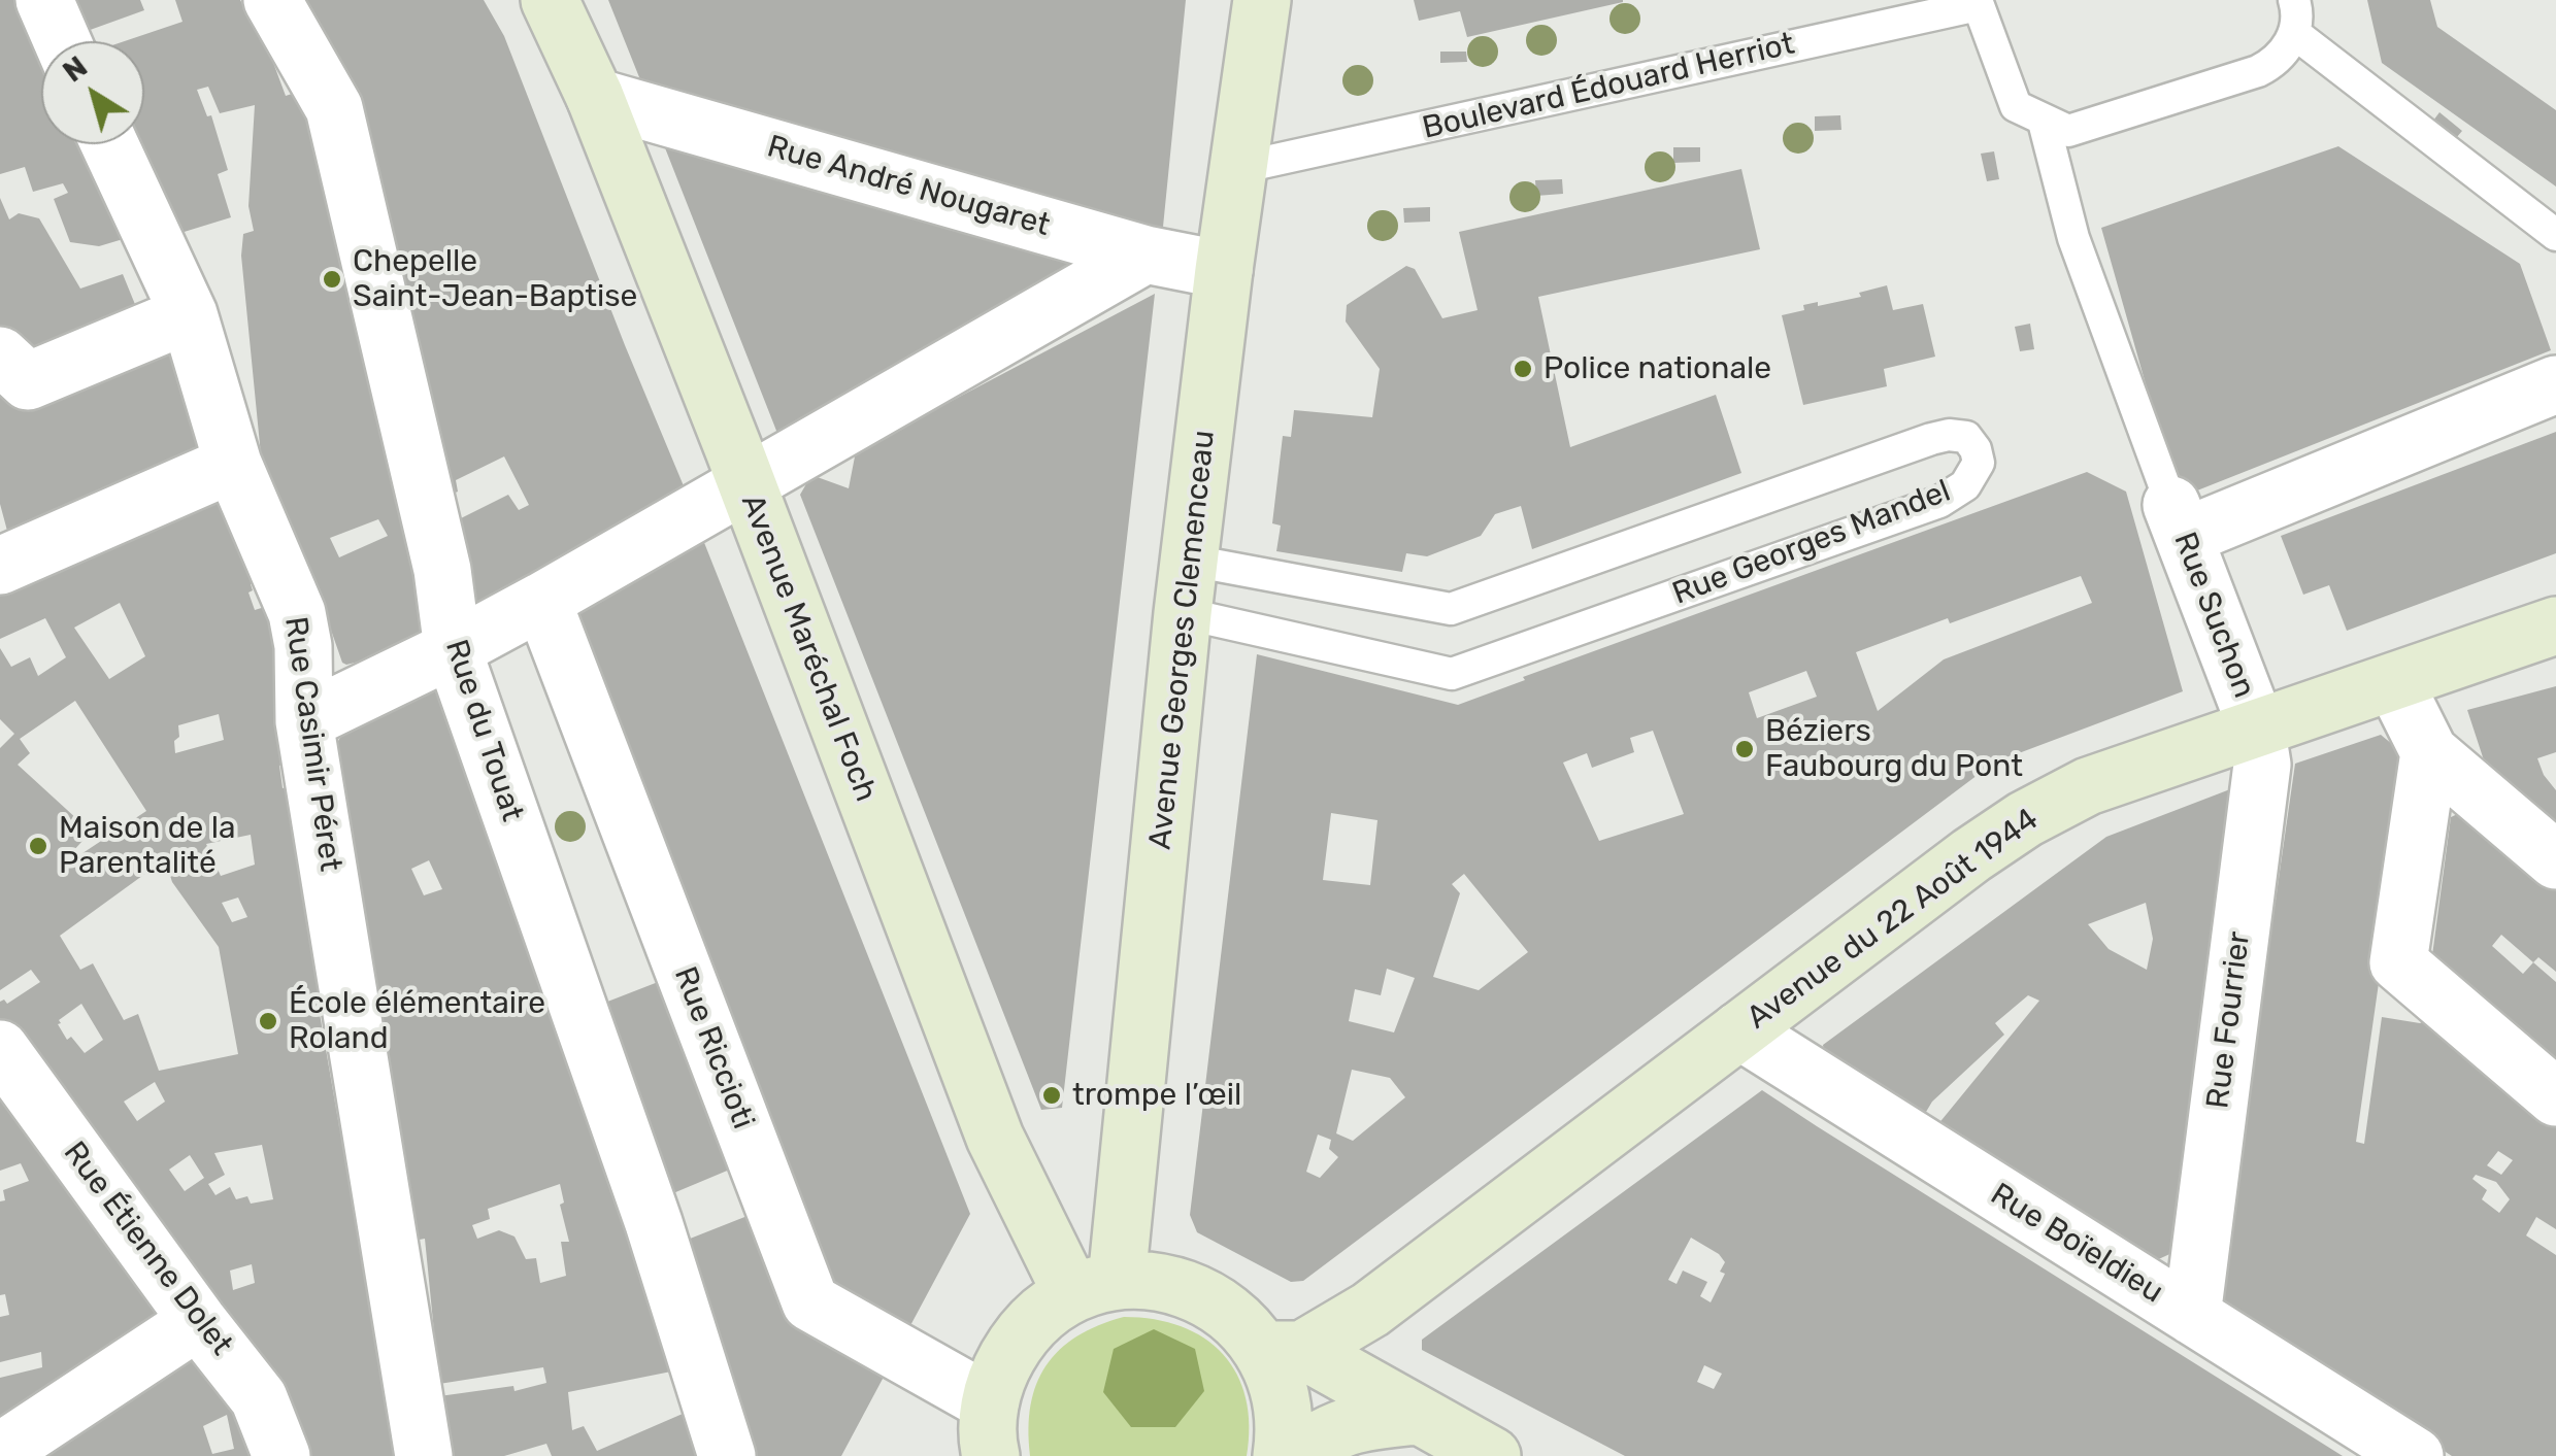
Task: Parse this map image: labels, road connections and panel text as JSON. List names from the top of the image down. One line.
{"streets":{"main road":["Avenue Georges Clemenceau","Avenue Maréchal Foch","Avenue du 22 Août 1944"],"street":["Rue André Nougaret","Rue Suchon","Rue du Touat","Rue Casimir Péret","Rue Fourrier","Rue Riccioti","Rue Boïeldieu","Rue Étienne Dolet"],"lane":["Boulevard Édouard Herriot","Rue Georges Mandel"]},"crossings":[["Boulevard Édouard Herriot","Avenue Georges Clemenceau"],["Rue André Nougaret","Avenue Georges Clemenceau"],["Rue André Nougaret","Avenue Maréchal Foch"],["Rue Georges Mandel","Avenue Georges Clemenceau"],["Rue Suchon","Avenue du 22 Août 1944"],["Rue Suchon","Rue Fourrier"],["Avenue Georges Clemenceau","Avenue Maréchal Foch"],["Avenue du 22 Août 1944","Rue Fourrier"],["Avenue du 22 Août 1944","Rue Boïeldieu"],["Rue Fourrier","Rue Boïeldieu"]],"places":["Chepelle Saint-Jean-Baptise","Police nationale","Béziers Faubourg du Pont","Maison de la Parentalité","École élémentaire Roland","trompe l’œil"],"north":"top left"}
